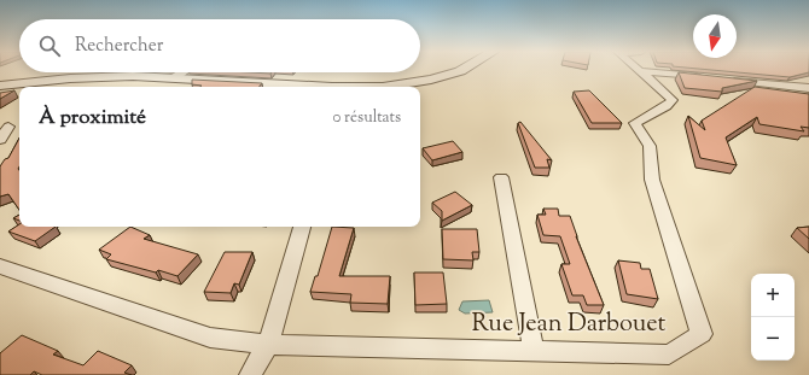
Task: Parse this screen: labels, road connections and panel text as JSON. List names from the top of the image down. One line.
{"streets":{"street":["Rue Jean Darbouet"]},"north":"bottom","page":{"search":"Rechercher","heading":["À proximité","0 résultats"],"map_buttons":["+","−"]}}
